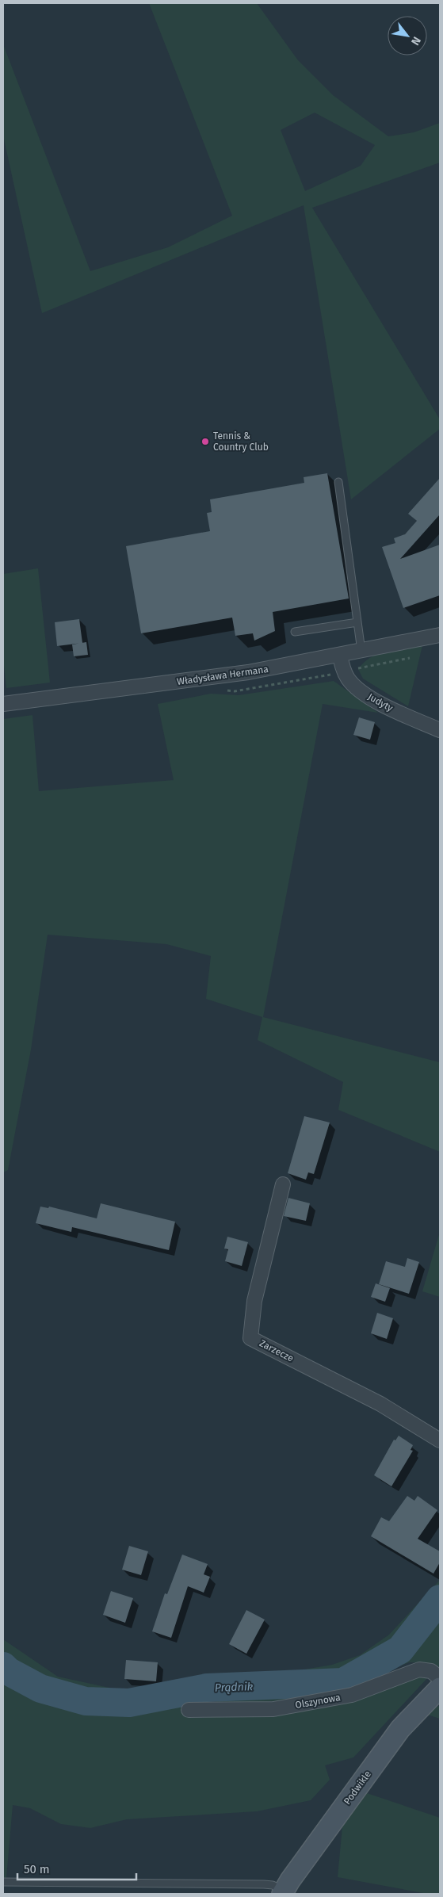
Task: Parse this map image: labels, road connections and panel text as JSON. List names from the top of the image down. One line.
{"streets":{"street":["Władysława Hermana","Judyty","Zarzecze","Olszynowa","Podwikle"]},"crossings":[["Władysława Hermana","Judyty"]],"water":["Prądnik"],"places":["Tennis & Country Club"],"scale_bar":"50 m","north":"bottom right"}
